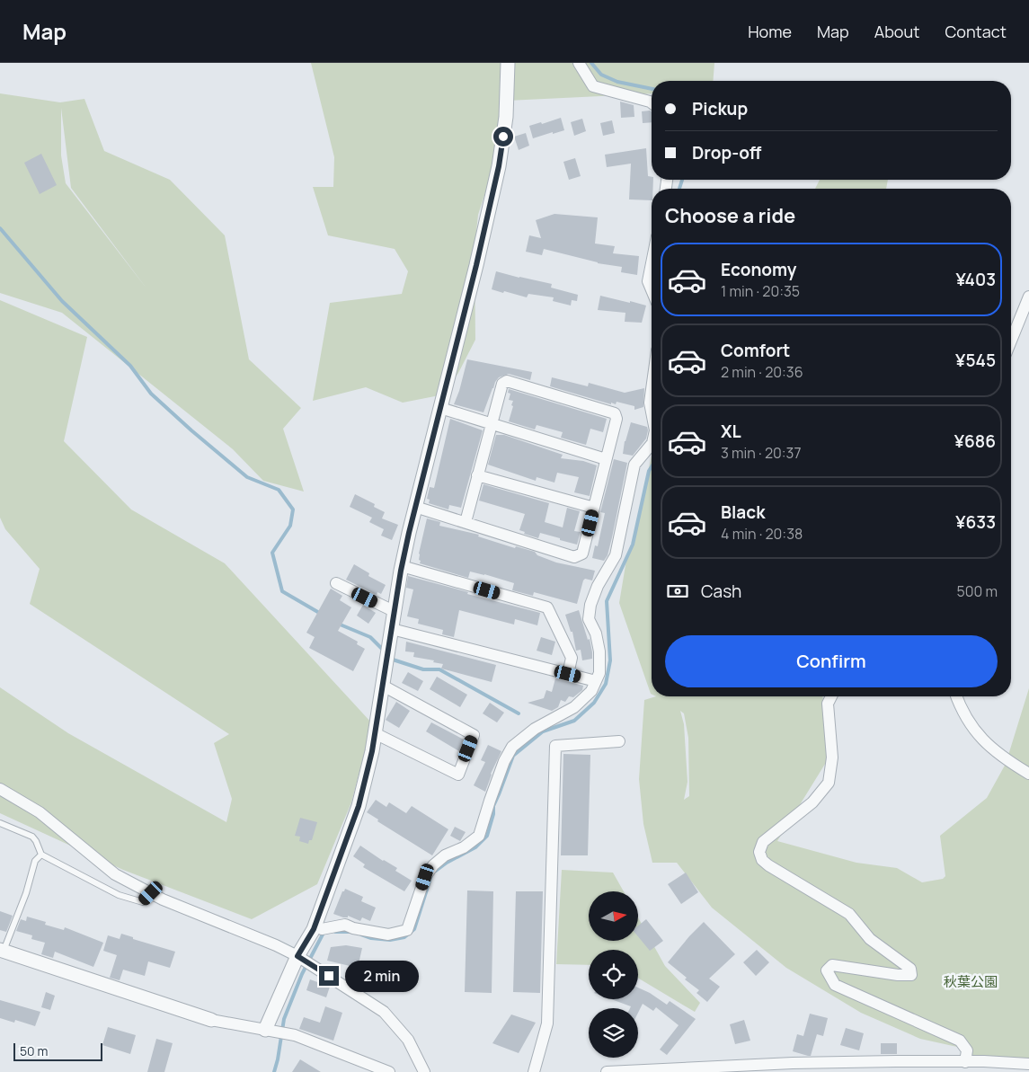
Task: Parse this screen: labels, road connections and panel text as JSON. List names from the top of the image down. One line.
{"parks":["秋葉公園"],"scale_bar":"50 m","north":"right","page":{"header":"Map","nav":["Home","Map","About","Contact"],"banner":["Pickup","Drop-off"],"heading":"Choose a ride","list":[{"name":"Economy","note":"1 min · 20:35","value":"¥403"},{"name":"Comfort","note":"2 min · 20:36","value":"¥545"},{"name":"XL","note":"3 min · 20:37","value":"¥686"},{"name":"Black","note":"4 min · 20:38","value":"¥633"}],"pay":["Cash","500 m"],"buttons":"Confirm","bubble":"2 min","scale":"50 m"}}
